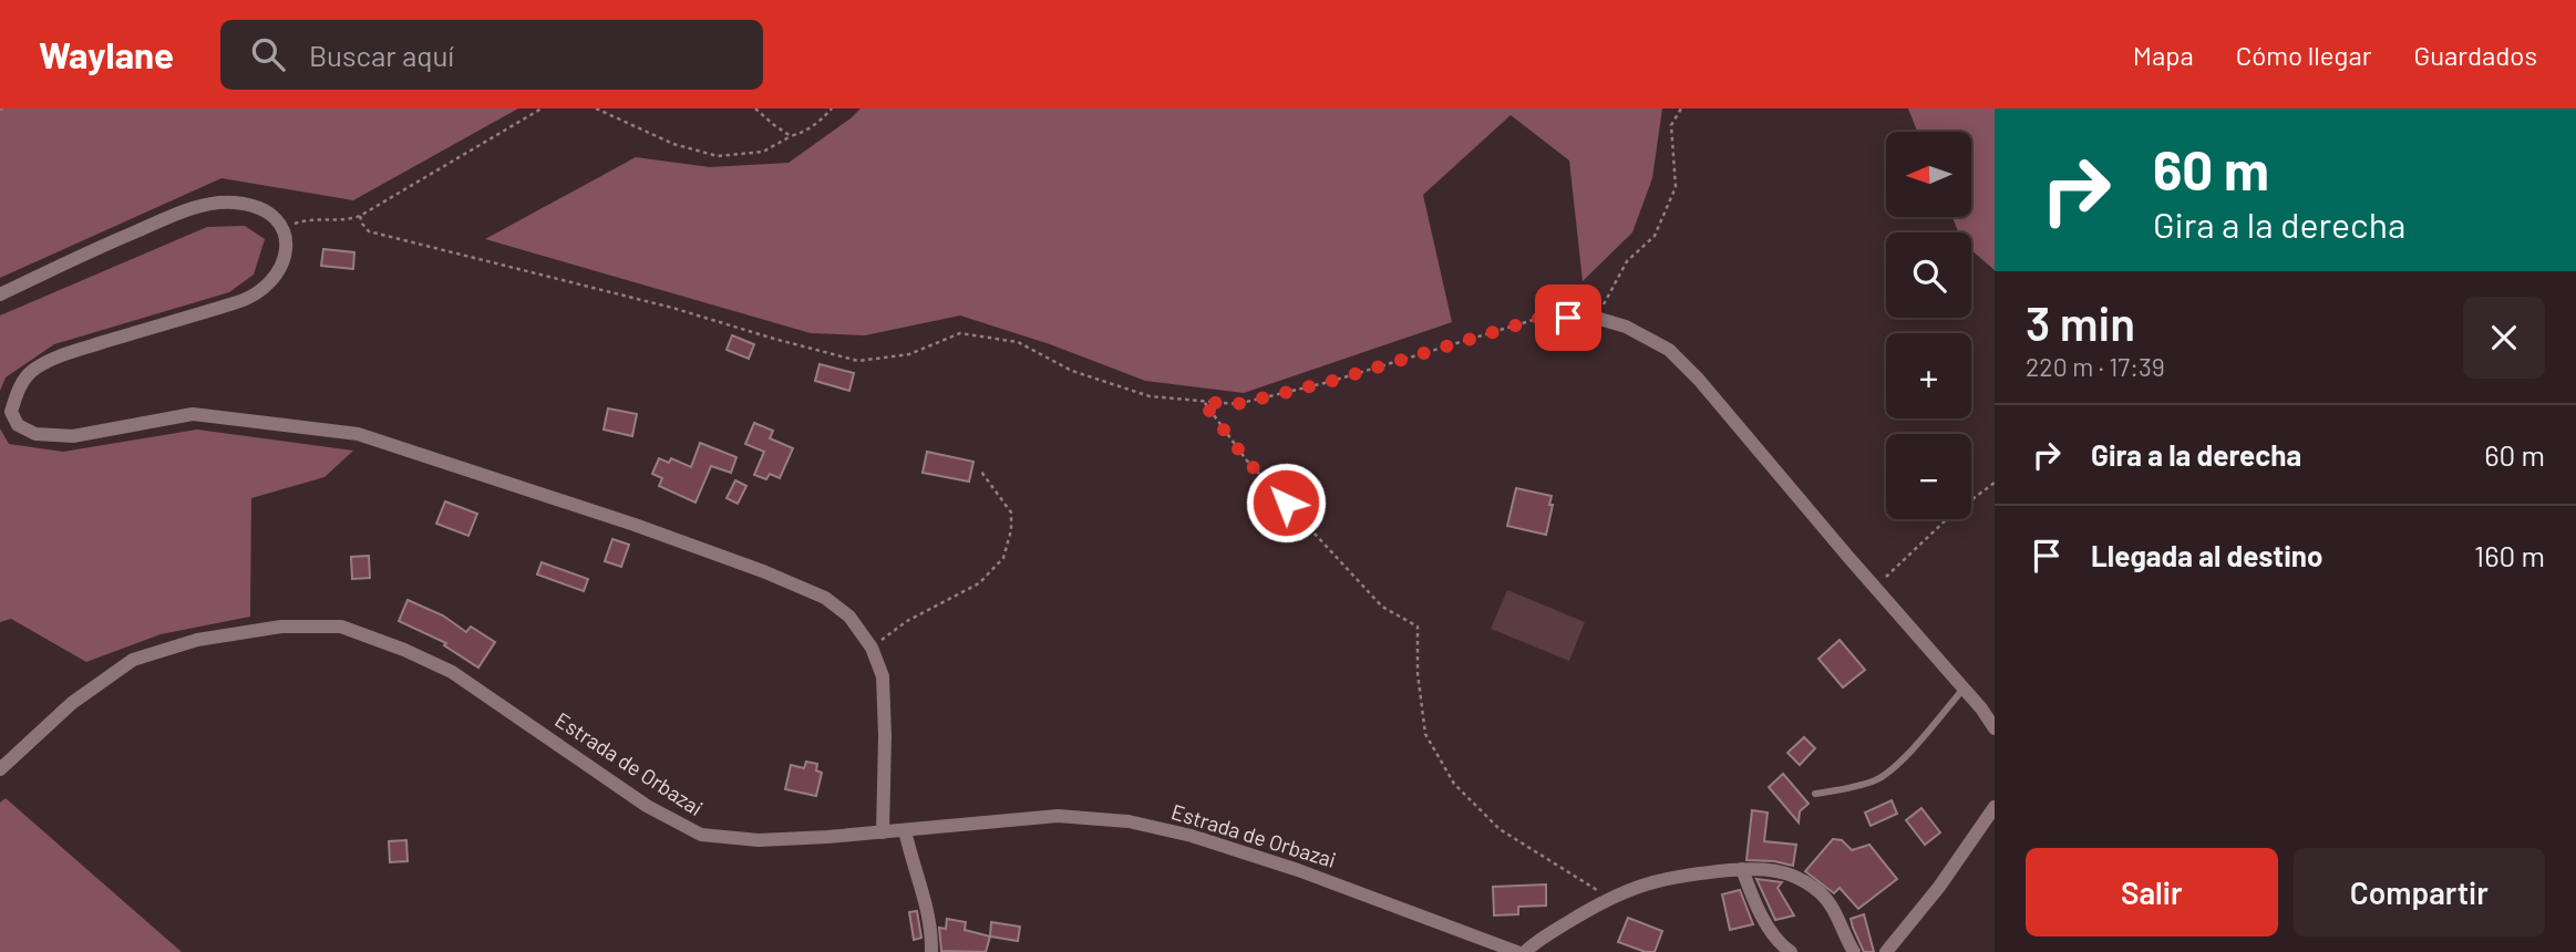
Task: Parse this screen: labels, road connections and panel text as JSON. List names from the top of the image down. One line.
{"streets":{"street":["Estrada de Orbazai"]},"north":"left","page":{"header":"Waylane","search":"Buscar aquí","nav":["Mapa","Cómo llegar","Guardados"],"turn":["60 m","Gira a la derecha"],"map_buttons":["+","−"],"heading":["3 min","220 m · 17:39"],"list":[{"name":"Gira a la derecha","value":"60 m"},{"name":"Llegada al destino","value":"160 m"}],"buttons":["Salir","Compartir"]}}
